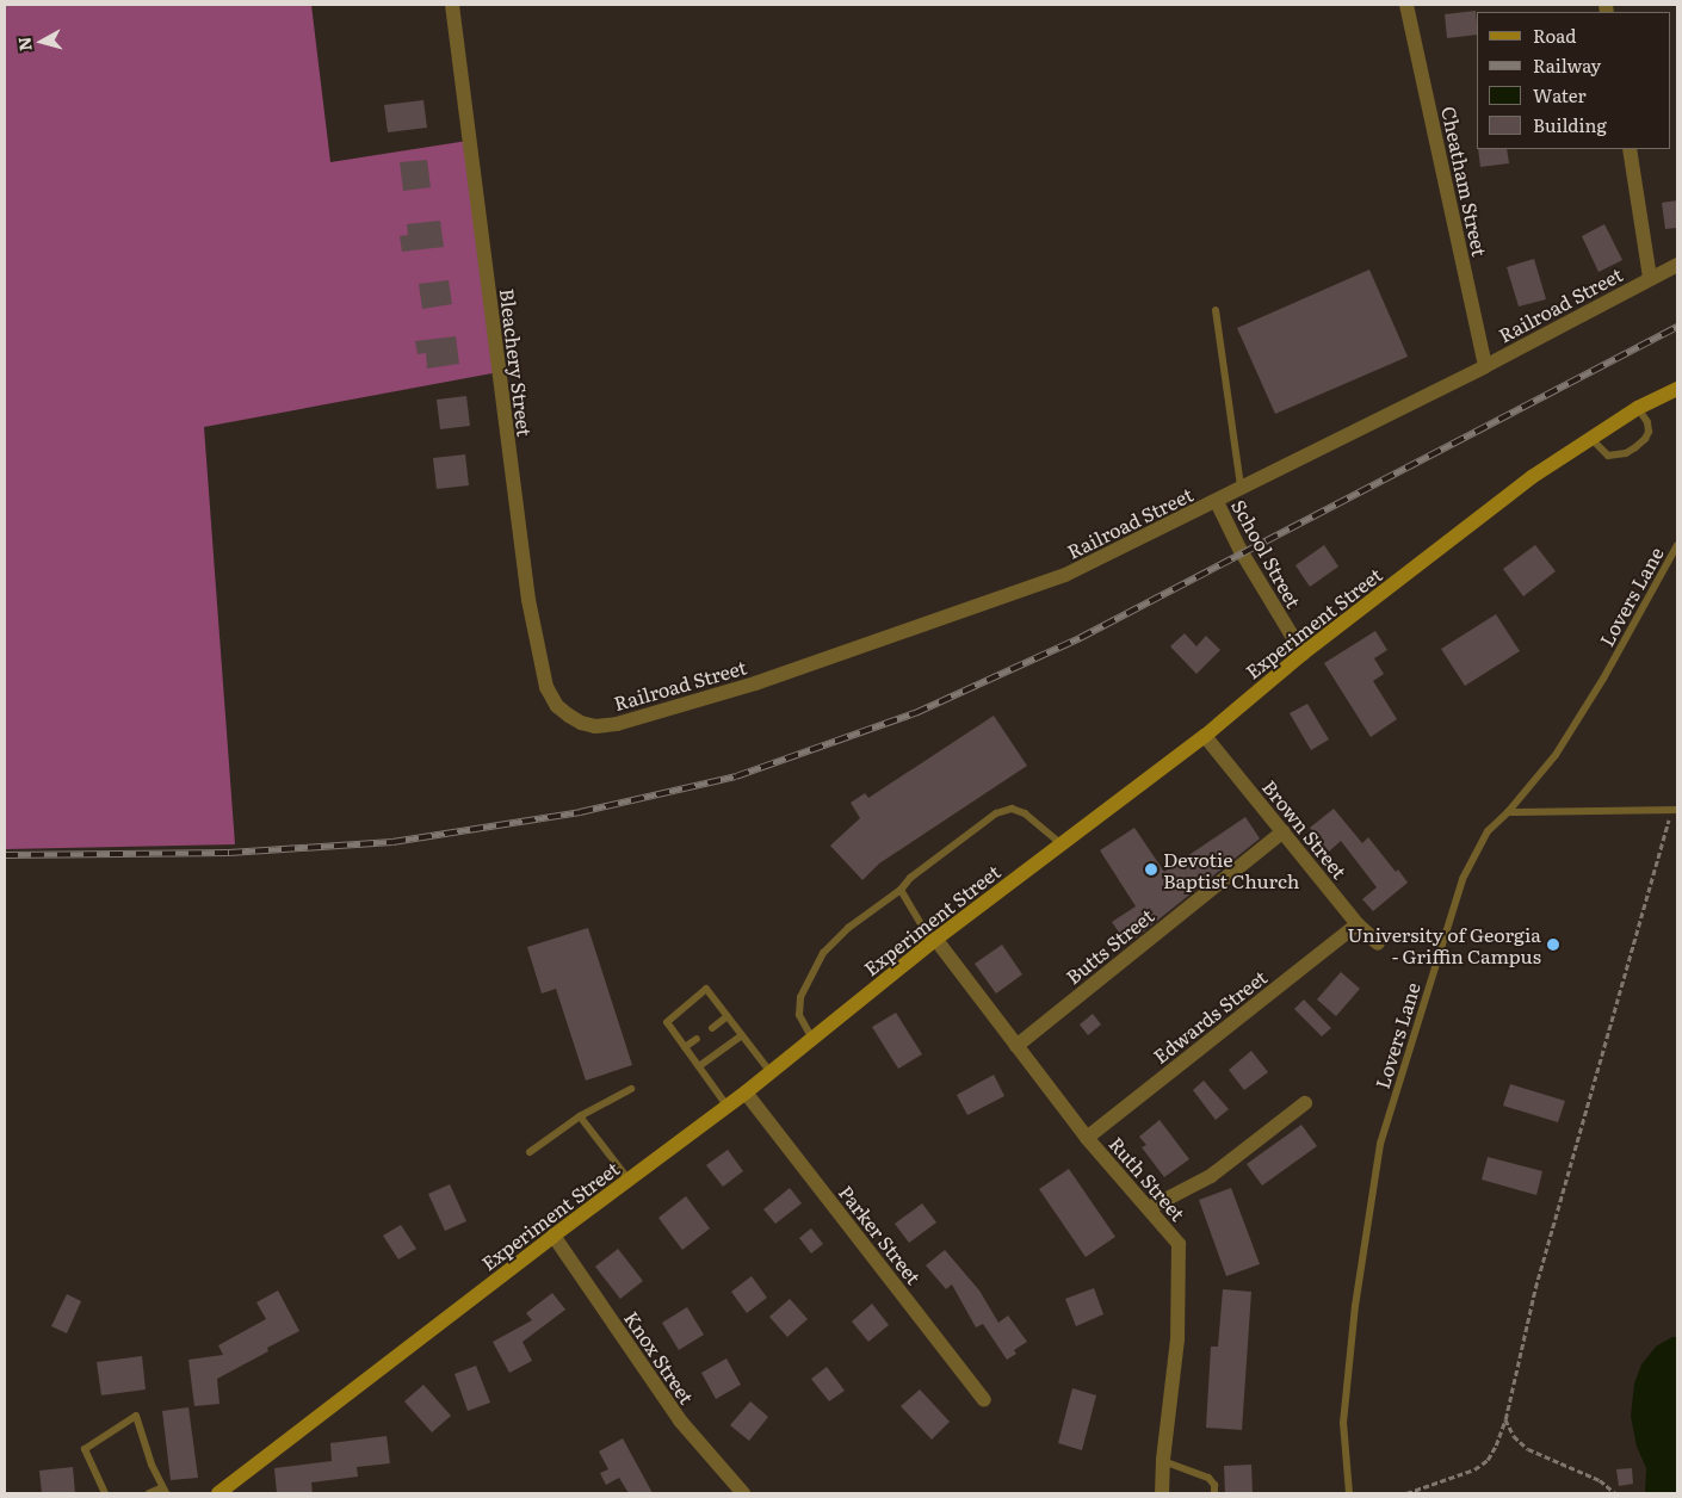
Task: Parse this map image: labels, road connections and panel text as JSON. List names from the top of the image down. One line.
{"streets":{"main road":["Experiment Street"],"street":["Cheatham Street","Railroad Street","Bleachery Street","School Street","Brown Street","Butts Street","Edwards Street","Ruth Street","Parker Street","Knox Street"],"lane":["Lovers Lane"]},"crossings":[["Cheatham Street","Railroad Street"],["Railroad Street","Bleachery Street"],["Railroad Street","School Street"],["School Street","Experiment Street"],["Experiment Street","Brown Street"],["Experiment Street","Ruth Street"],["Experiment Street","Parker Street"],["Experiment Street","Knox Street"],["Brown Street","Butts Street"],["Brown Street","Edwards Street"],["Butts Street","Ruth Street"],["Edwards Street","Ruth Street"]],"places":["Devotie Baptist Church","University of Georgia - Griffin Campus"],"legend":["Road","Railway","Water","Building"],"north":"left"}
